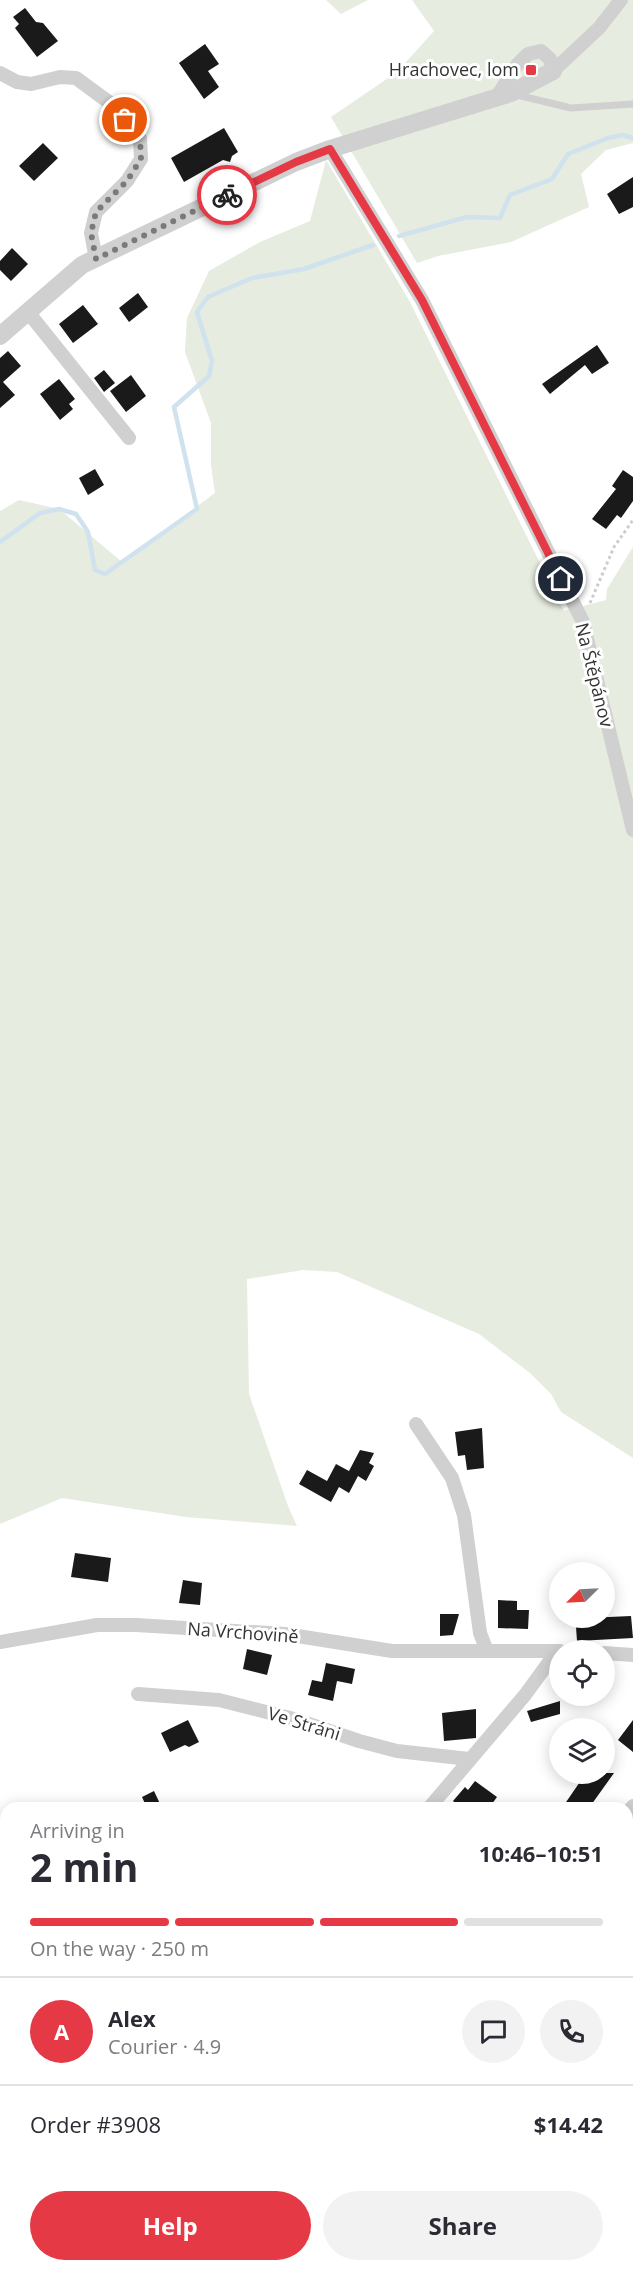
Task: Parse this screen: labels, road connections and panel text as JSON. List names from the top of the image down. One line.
{"streets":{"street":["Na Štěpánov","Na Vrchovině","Ve Stráni"]},"places":{"transit":["Hrachovec, lom"]},"north":"bottom left","page":{"heading":["2 min","Arriving in","10:46–10:51"],"panel":["Alex","Courier · 4.9","Order #3908","$14.42"],"bar":"On the way · 250 m","round":"A","buttons":["Help","Share"]}}
